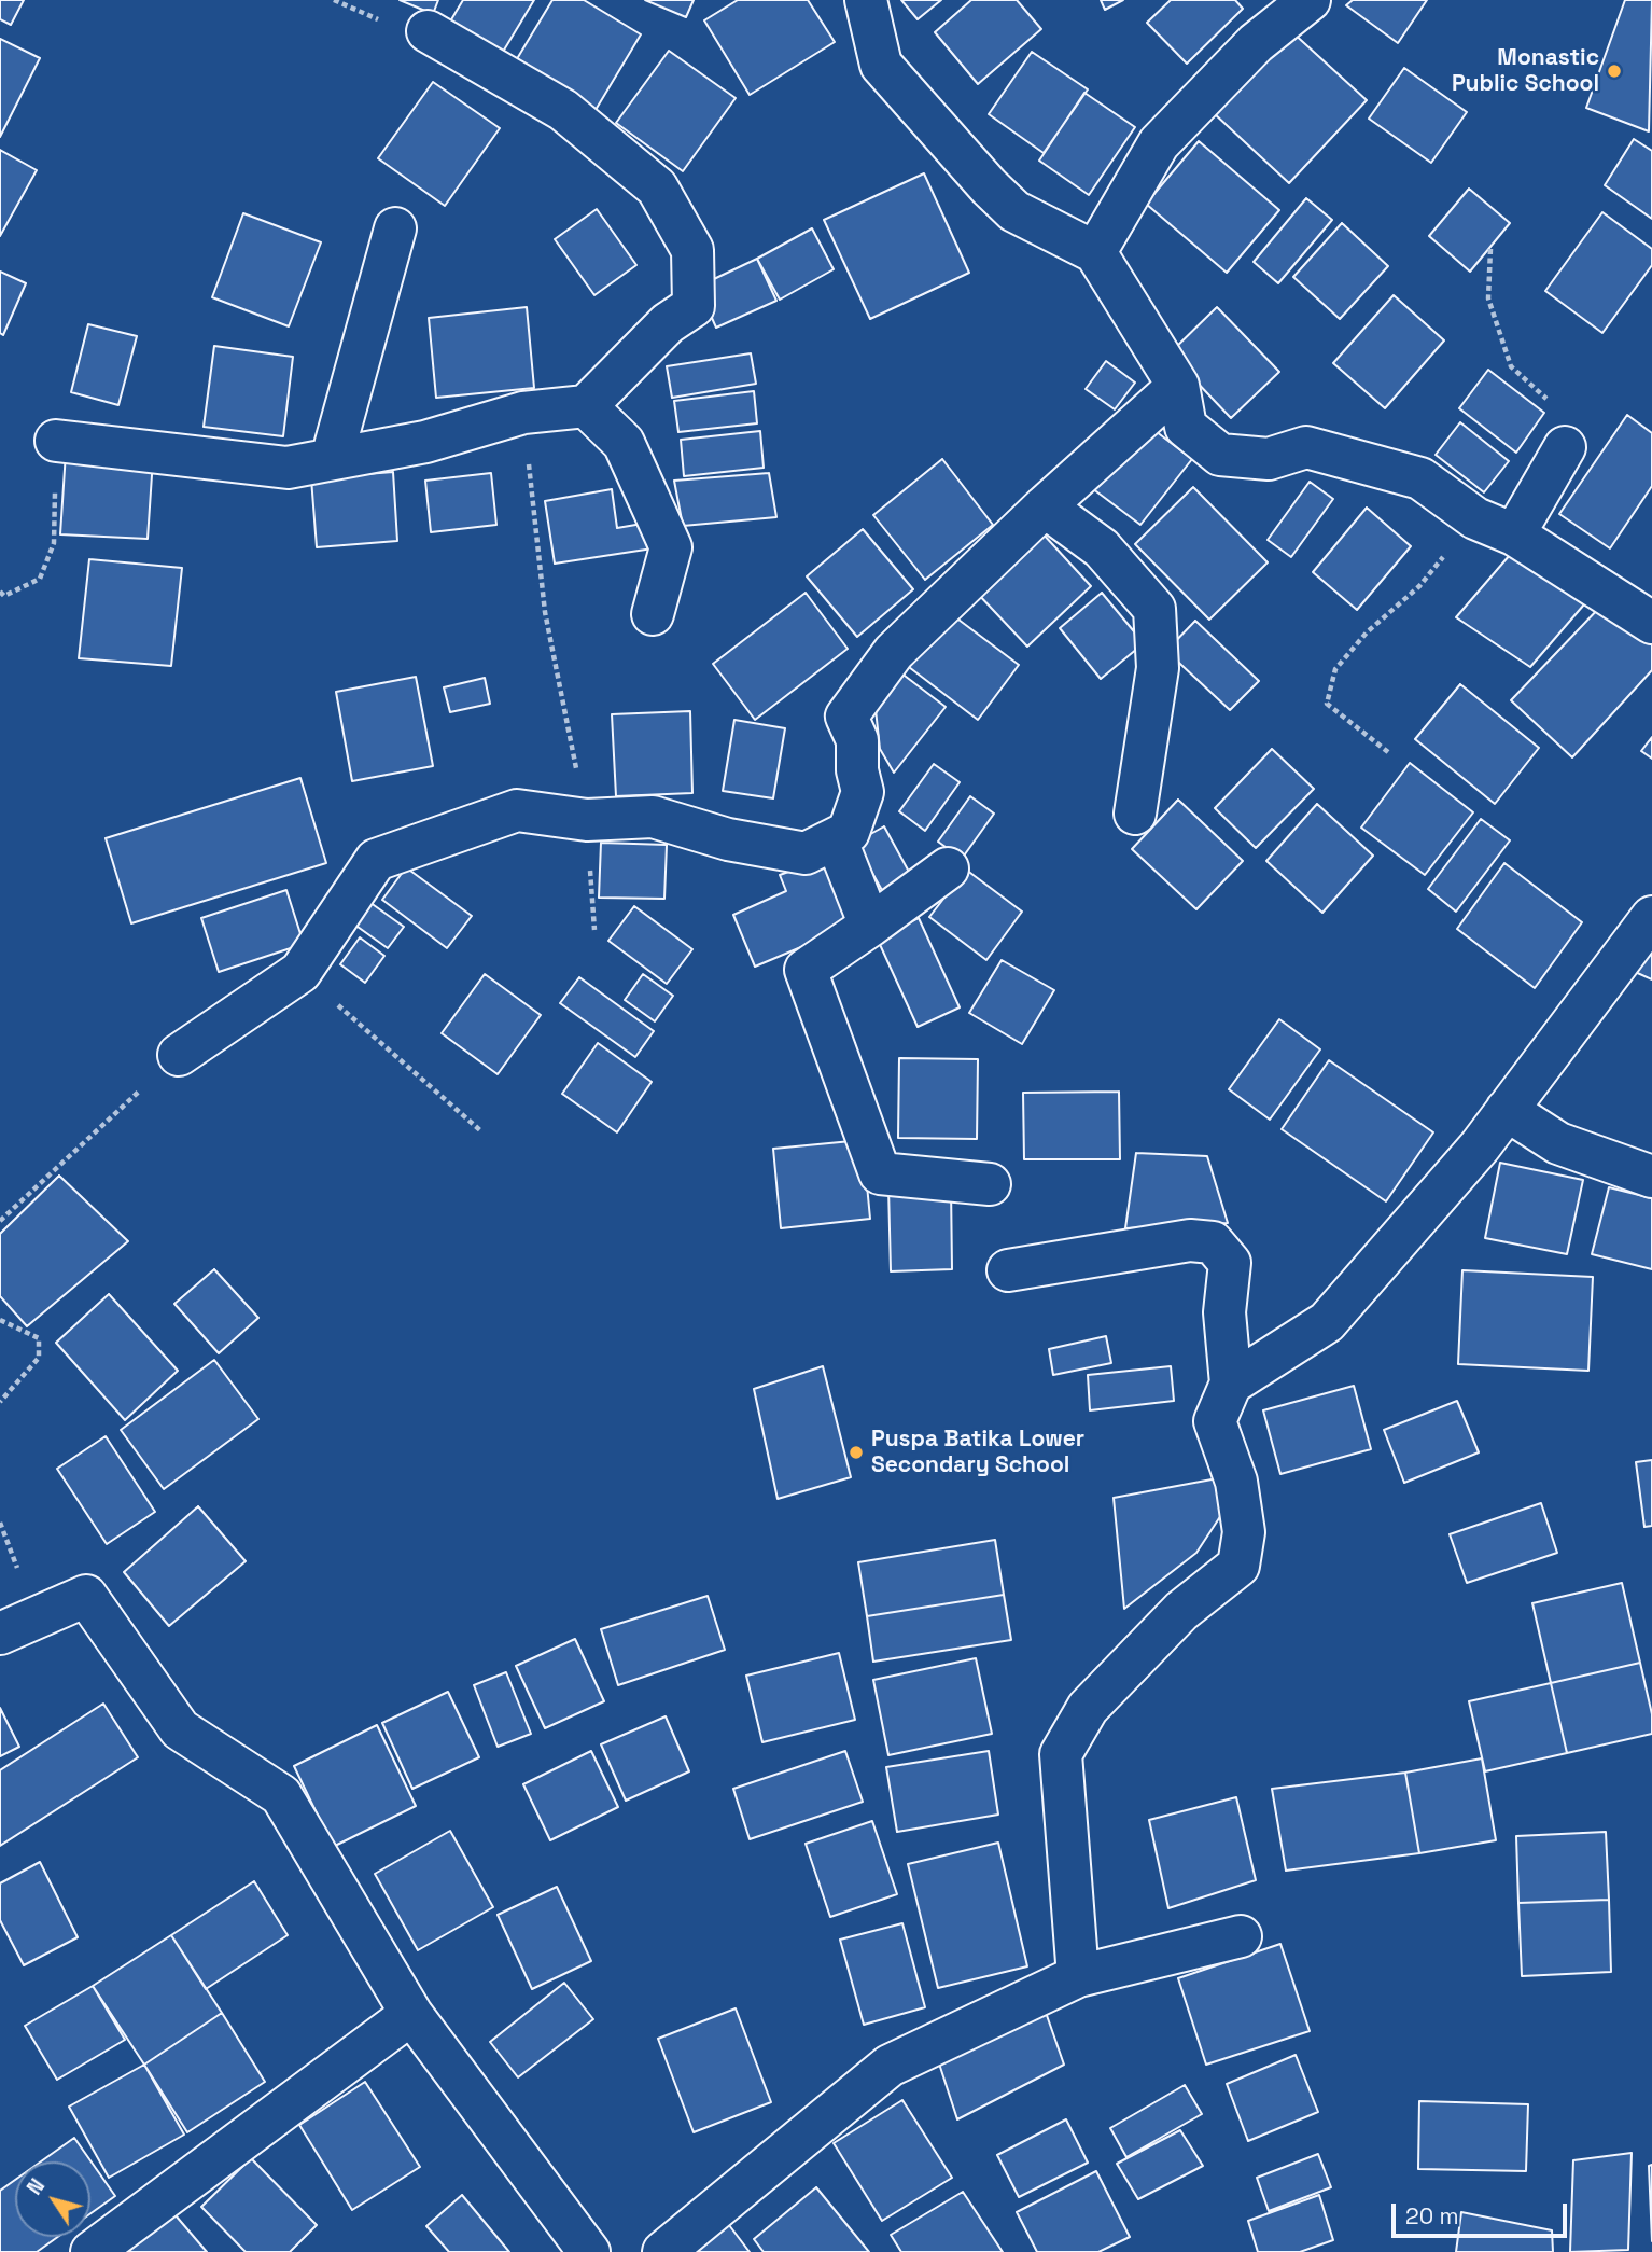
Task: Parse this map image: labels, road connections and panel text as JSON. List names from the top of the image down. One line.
{"places":["Monastic Public School","Puspa Batika Lower Secondary School"],"scale_bar":"20 m","north":"top left"}
